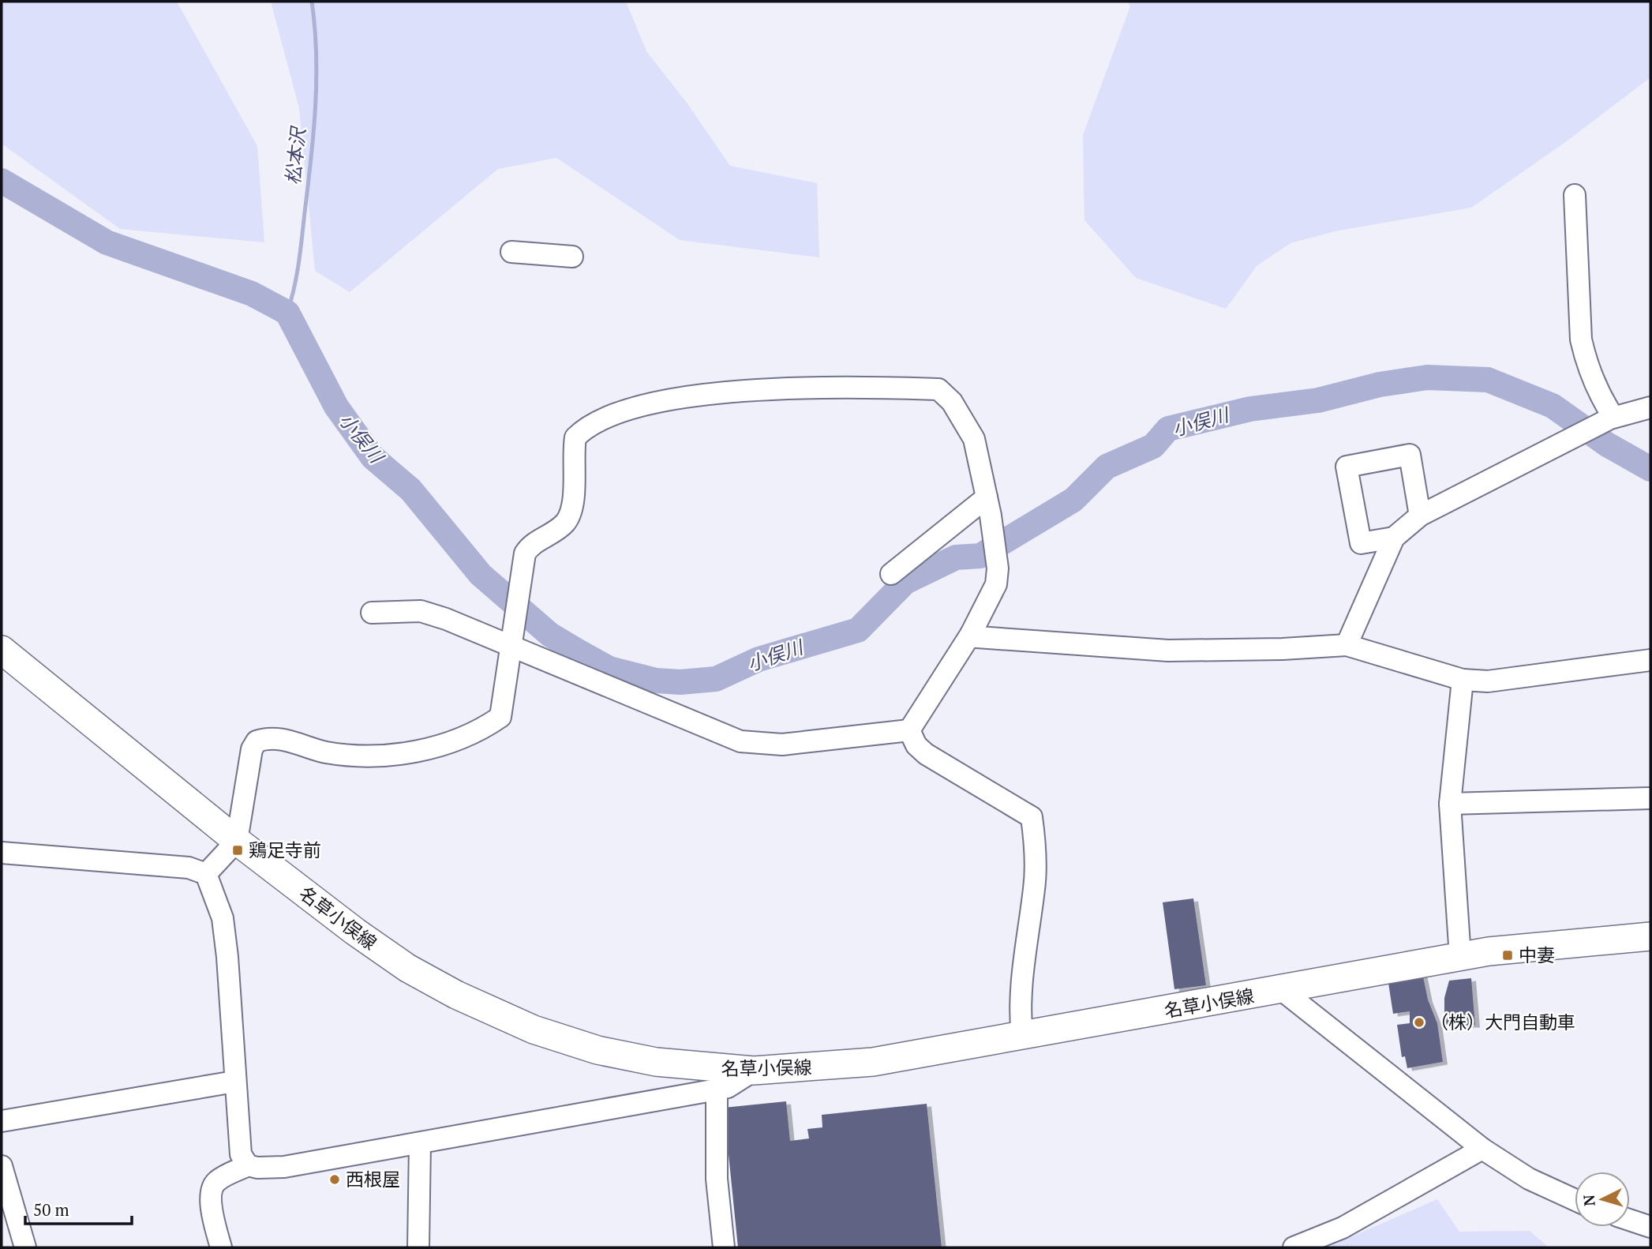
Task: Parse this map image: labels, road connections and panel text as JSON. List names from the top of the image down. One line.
{"streets":{"main road":["名草小俣線"]},"water":["松本沢","小俣川"],"places":{"transit":["鶏足寺前","中妻"],"other":["（株）大門自動車","西根屋"]},"scale_bar":"50 m","north":"left"}
